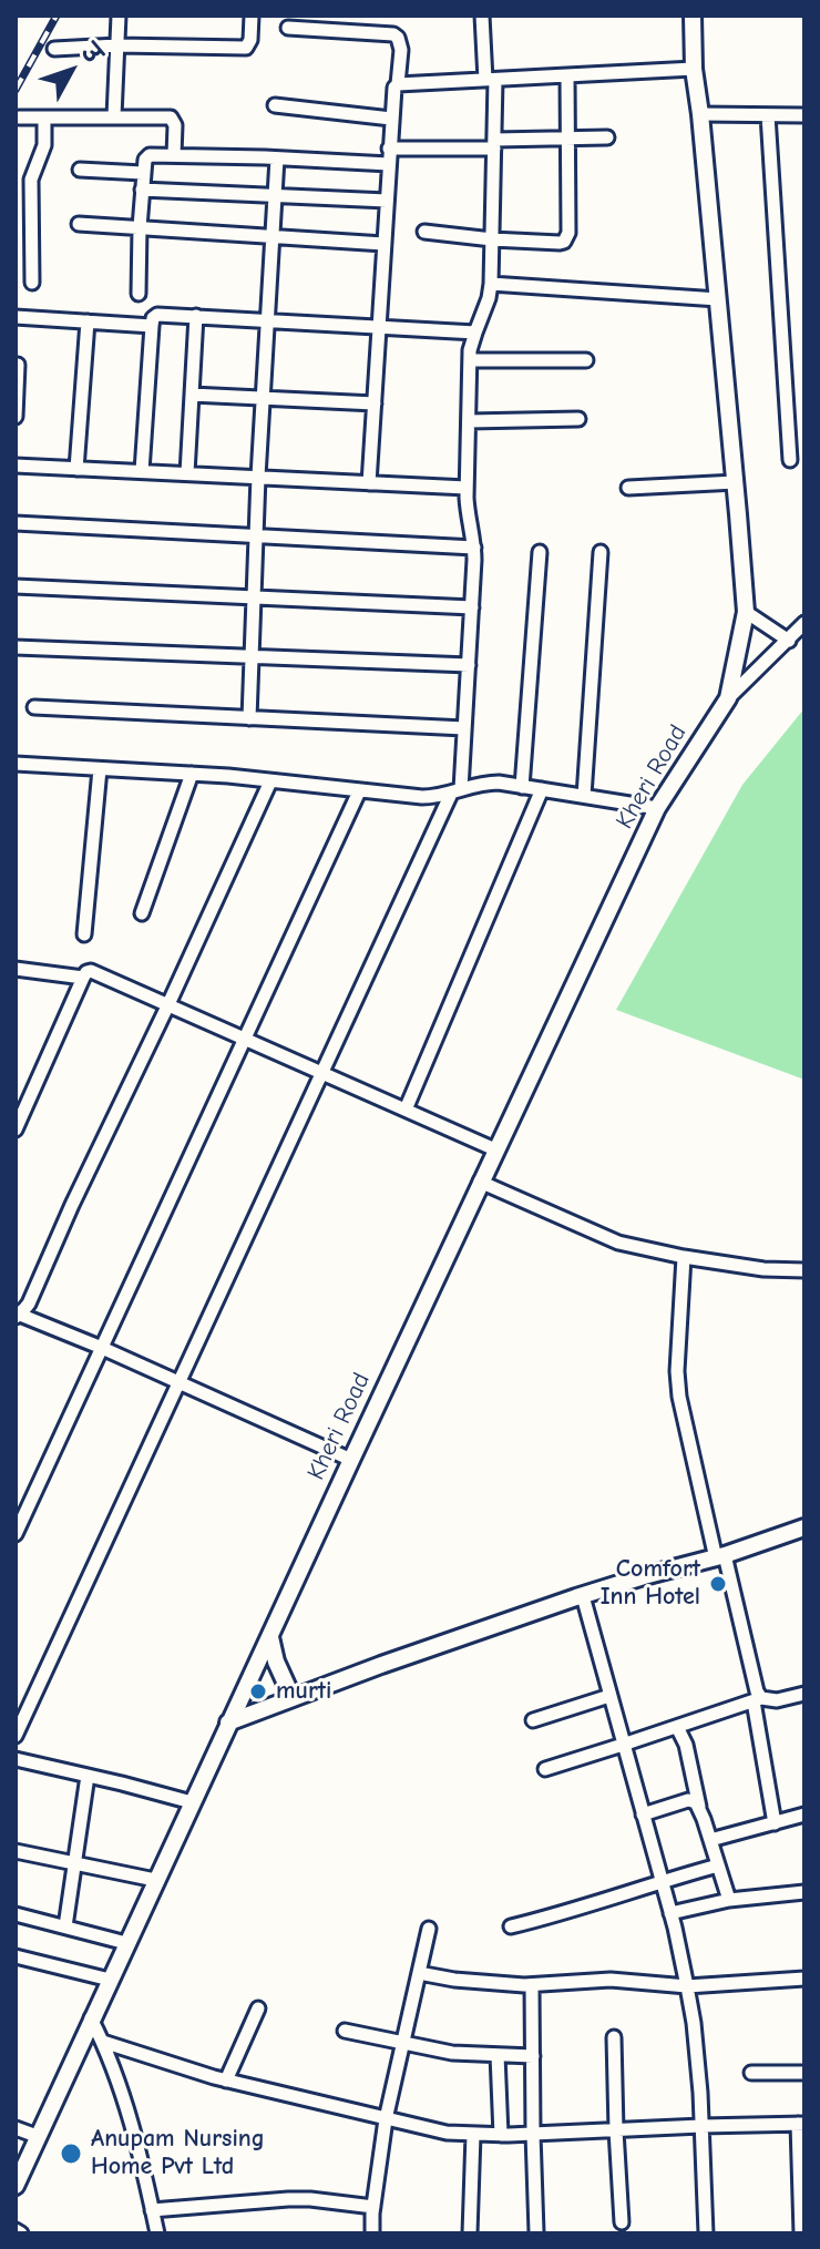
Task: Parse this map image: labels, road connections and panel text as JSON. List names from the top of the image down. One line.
{"streets":{"street":["Kheri Road"]},"places":["Comfort Inn Hotel","murti","Anupam Nursing Home Pvt Ltd"],"north":"top right"}
